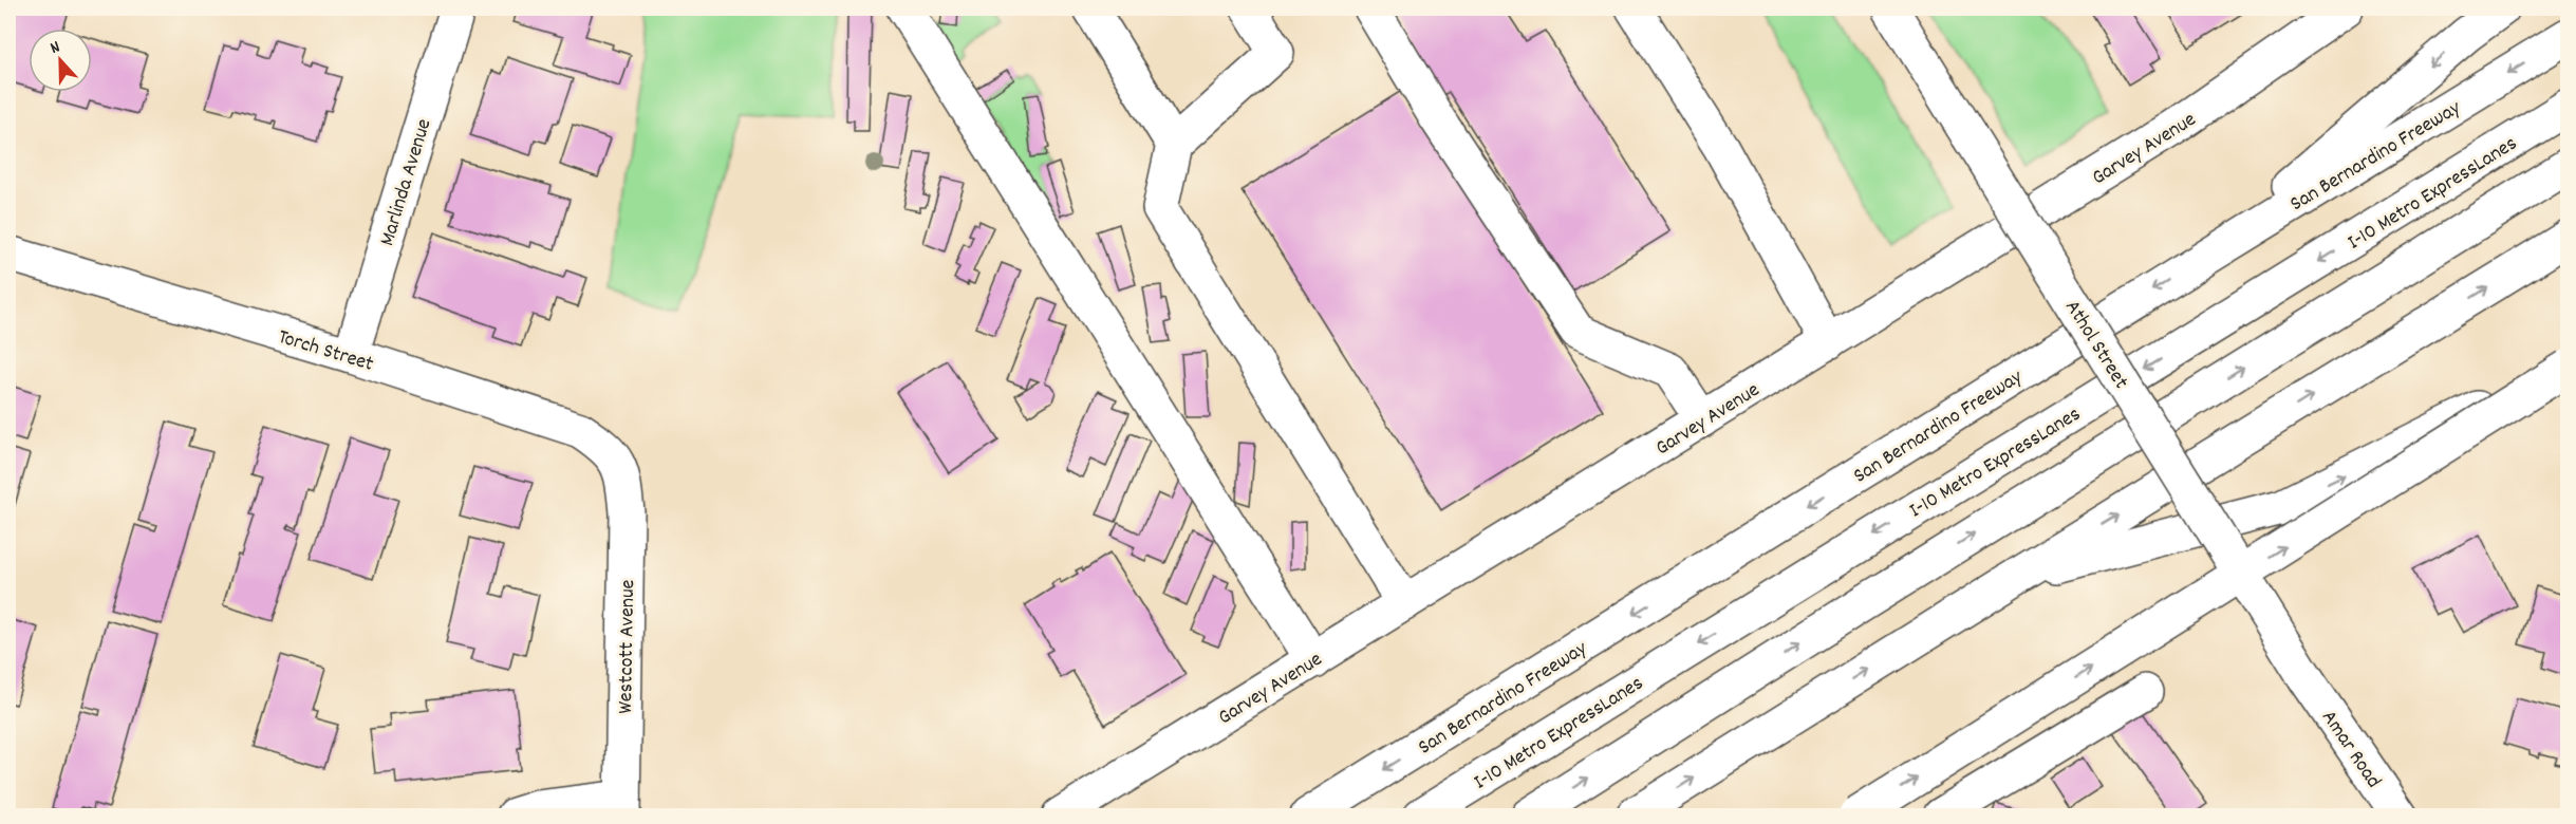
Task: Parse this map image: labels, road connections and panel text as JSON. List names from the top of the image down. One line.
{"streets":{"main road":["Garvey Avenue","San Bernardino Freeway","Marlinda Avenue","I-10 Metro ExpressLanes","Athol Street","Torch Street","Westcott Avenue","Amar Road"]},"crossings":[["Marlinda Avenue","Torch Street"],["Athol Street","Amar Road"],["Torch Street","Westcott Avenue"]],"north":"top"}
